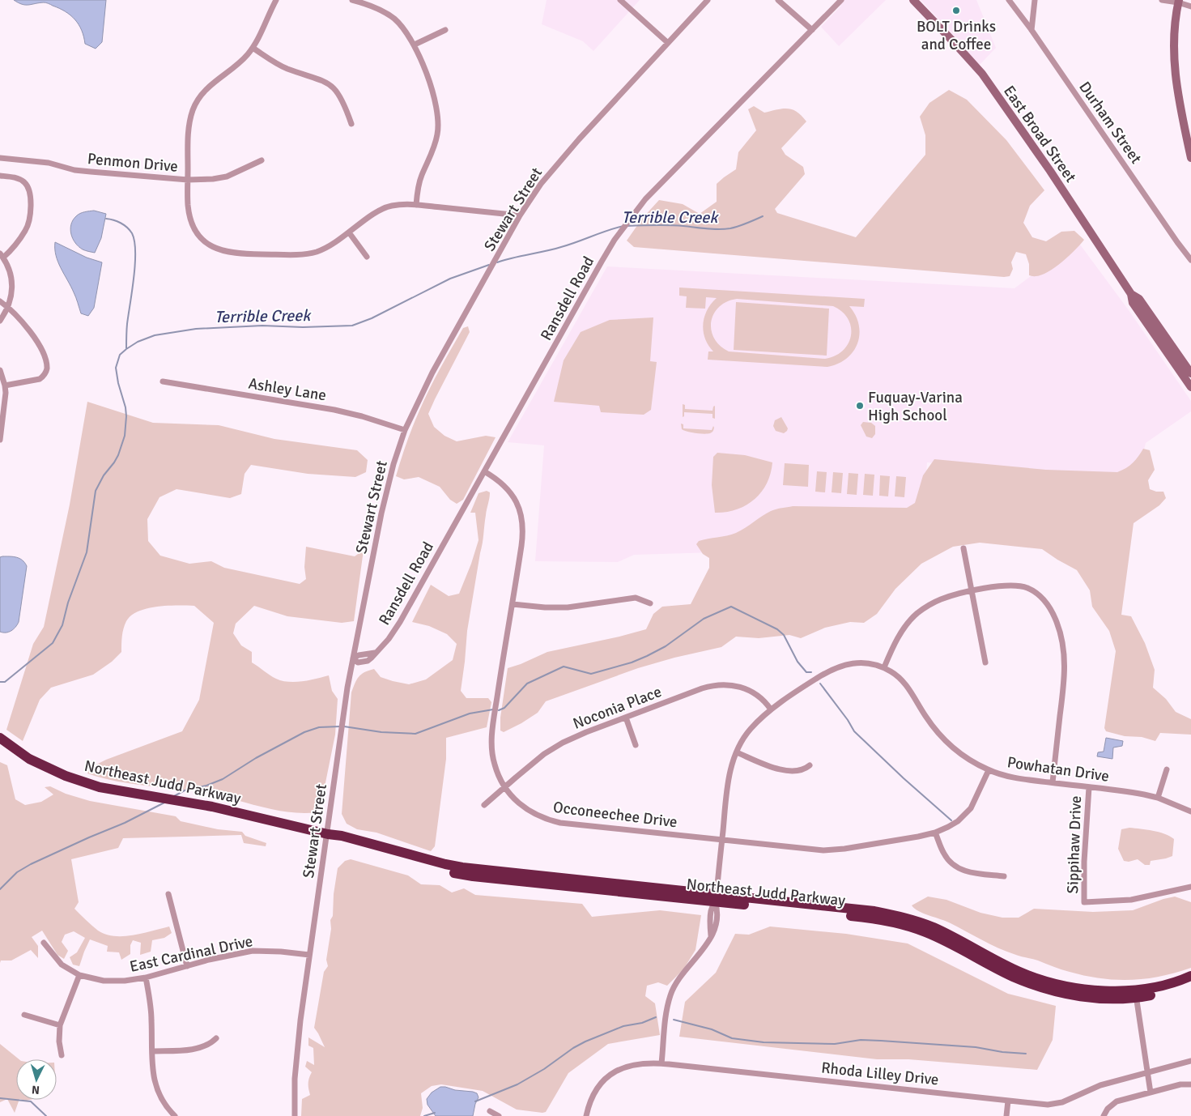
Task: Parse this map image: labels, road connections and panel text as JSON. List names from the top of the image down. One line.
{"streets":{"highway":["Northeast Judd Parkway"],"main road":["East Broad Street"],"street":["Durham Street","Penmon Drive","Stewart Street","Ransdell Road","Ashley Lane","Noconia Place","Powhatan Drive","Occoneechee Drive","Sippihaw Drive","East Cardinal Drive","Rhoda Lilley Drive"]},"crossings":[["Stewart Street","Ransdell Road"],["Stewart Street","Ashley Lane"],["Stewart Street","Northeast Judd Parkway"],["Stewart Street","East Cardinal Drive"],["Ransdell Road","Occoneechee Drive"],["Noconia Place","Powhatan Drive"],["Noconia Place","Occoneechee Drive"],["Powhatan Drive","Northeast Judd Parkway"],["Powhatan Drive","Occoneechee Drive"],["Powhatan Drive","Sippihaw Drive"],["Powhatan Drive","Rhoda Lilley Drive"]],"water":["Terrible Creek"],"places":["BOLT Drinks and Coffee","Fuquay-Varina High School"],"north":"bottom"}
